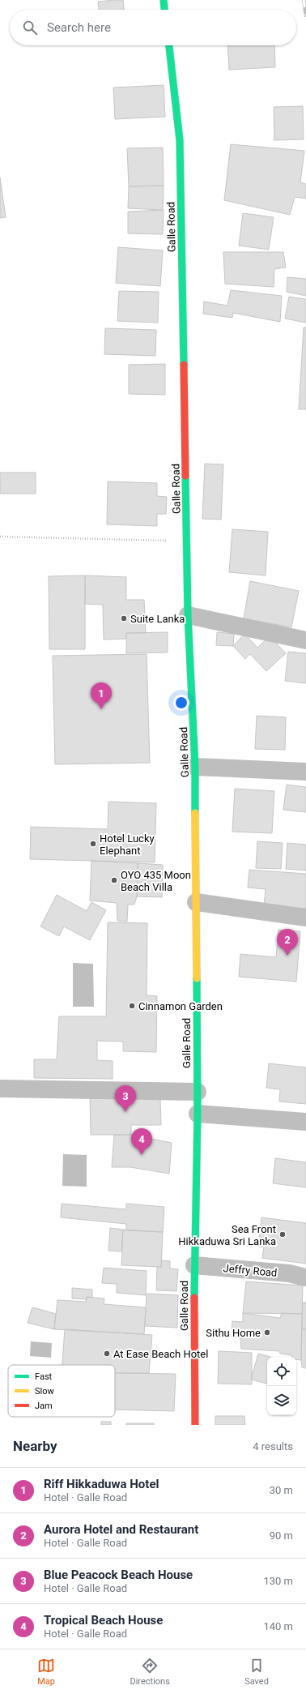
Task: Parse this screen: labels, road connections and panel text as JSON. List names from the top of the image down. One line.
{"streets":{"highway":["Galle Road"],"street":["Jeffry Road"]},"crossings":[["Galle Road","Jeffry Road"]],"places":["Suite Lanka","Hotel Lucky Elephant","OYO 435 Moon Beach Villa","Cinnamon Garden","Sea Front Hikkaduwa Sri Lanka","Sithu Home","At Ease Beach Hotel"],"legend":["Fast","Slow","Jam"],"page":{"search":"Search here","pins":["1","2","3","4"],"heading":["Nearby","4 results"],"list":[{"mark":"1","name":"Riff Hikkaduwa Hotel","note":"Hotel · Galle Road","value":"30 m"},{"mark":"2","name":"Aurora Hotel and Restaurant","note":"Hotel · Galle Road","value":"90 m"},{"mark":"3","name":"Blue Peacock Beach House","note":"Hotel · Galle Road","value":"130 m"},{"mark":"4","name":"Tropical Beach House","note":"Hotel · Galle Road","value":"140 m"}],"nav":["Map","Directions","Saved"]}}
